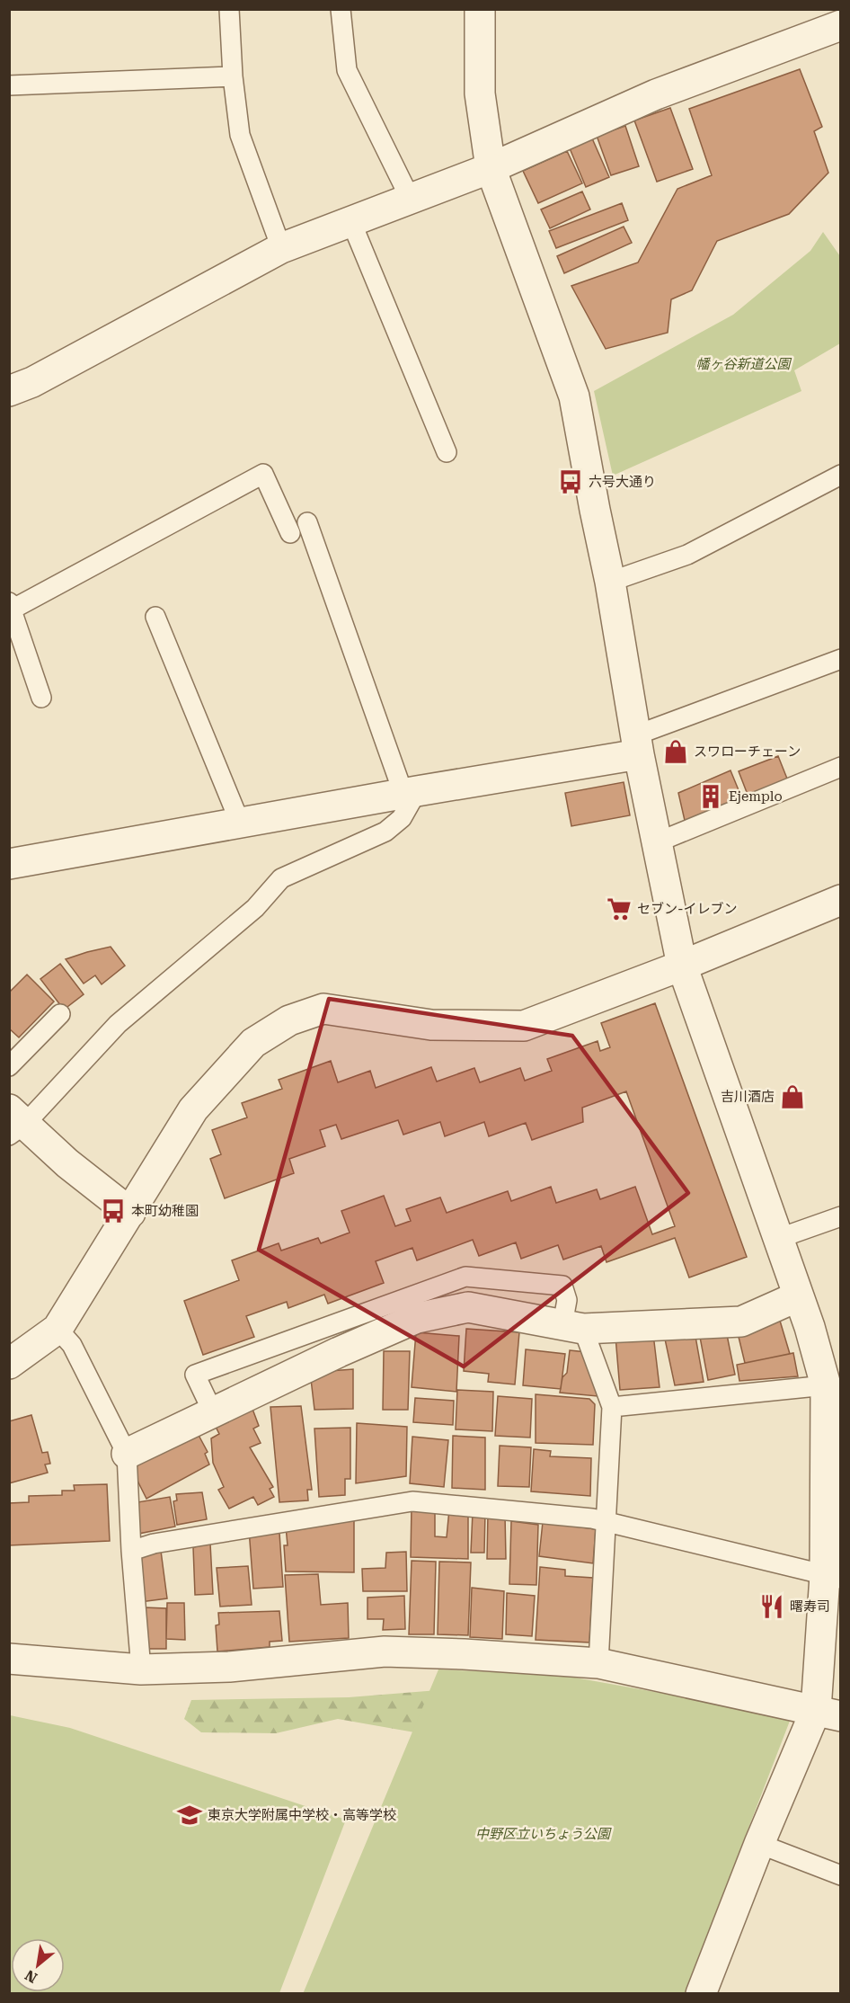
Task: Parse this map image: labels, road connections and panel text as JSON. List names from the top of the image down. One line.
{"parks":["幡ヶ谷新道公園","中野区立いちょう公園"],"places":{"bus stop":["六号大通り","本町幼稚園"],"shop":["スワローチェーン","吉川酒店"],"building":["Ejemplo"],"supermarket":["セブン-イレブン"],"restaurant":["曙寿司"],"school or university":["東京大学附属中学校・高等学校"]},"north":"bottom left"}
